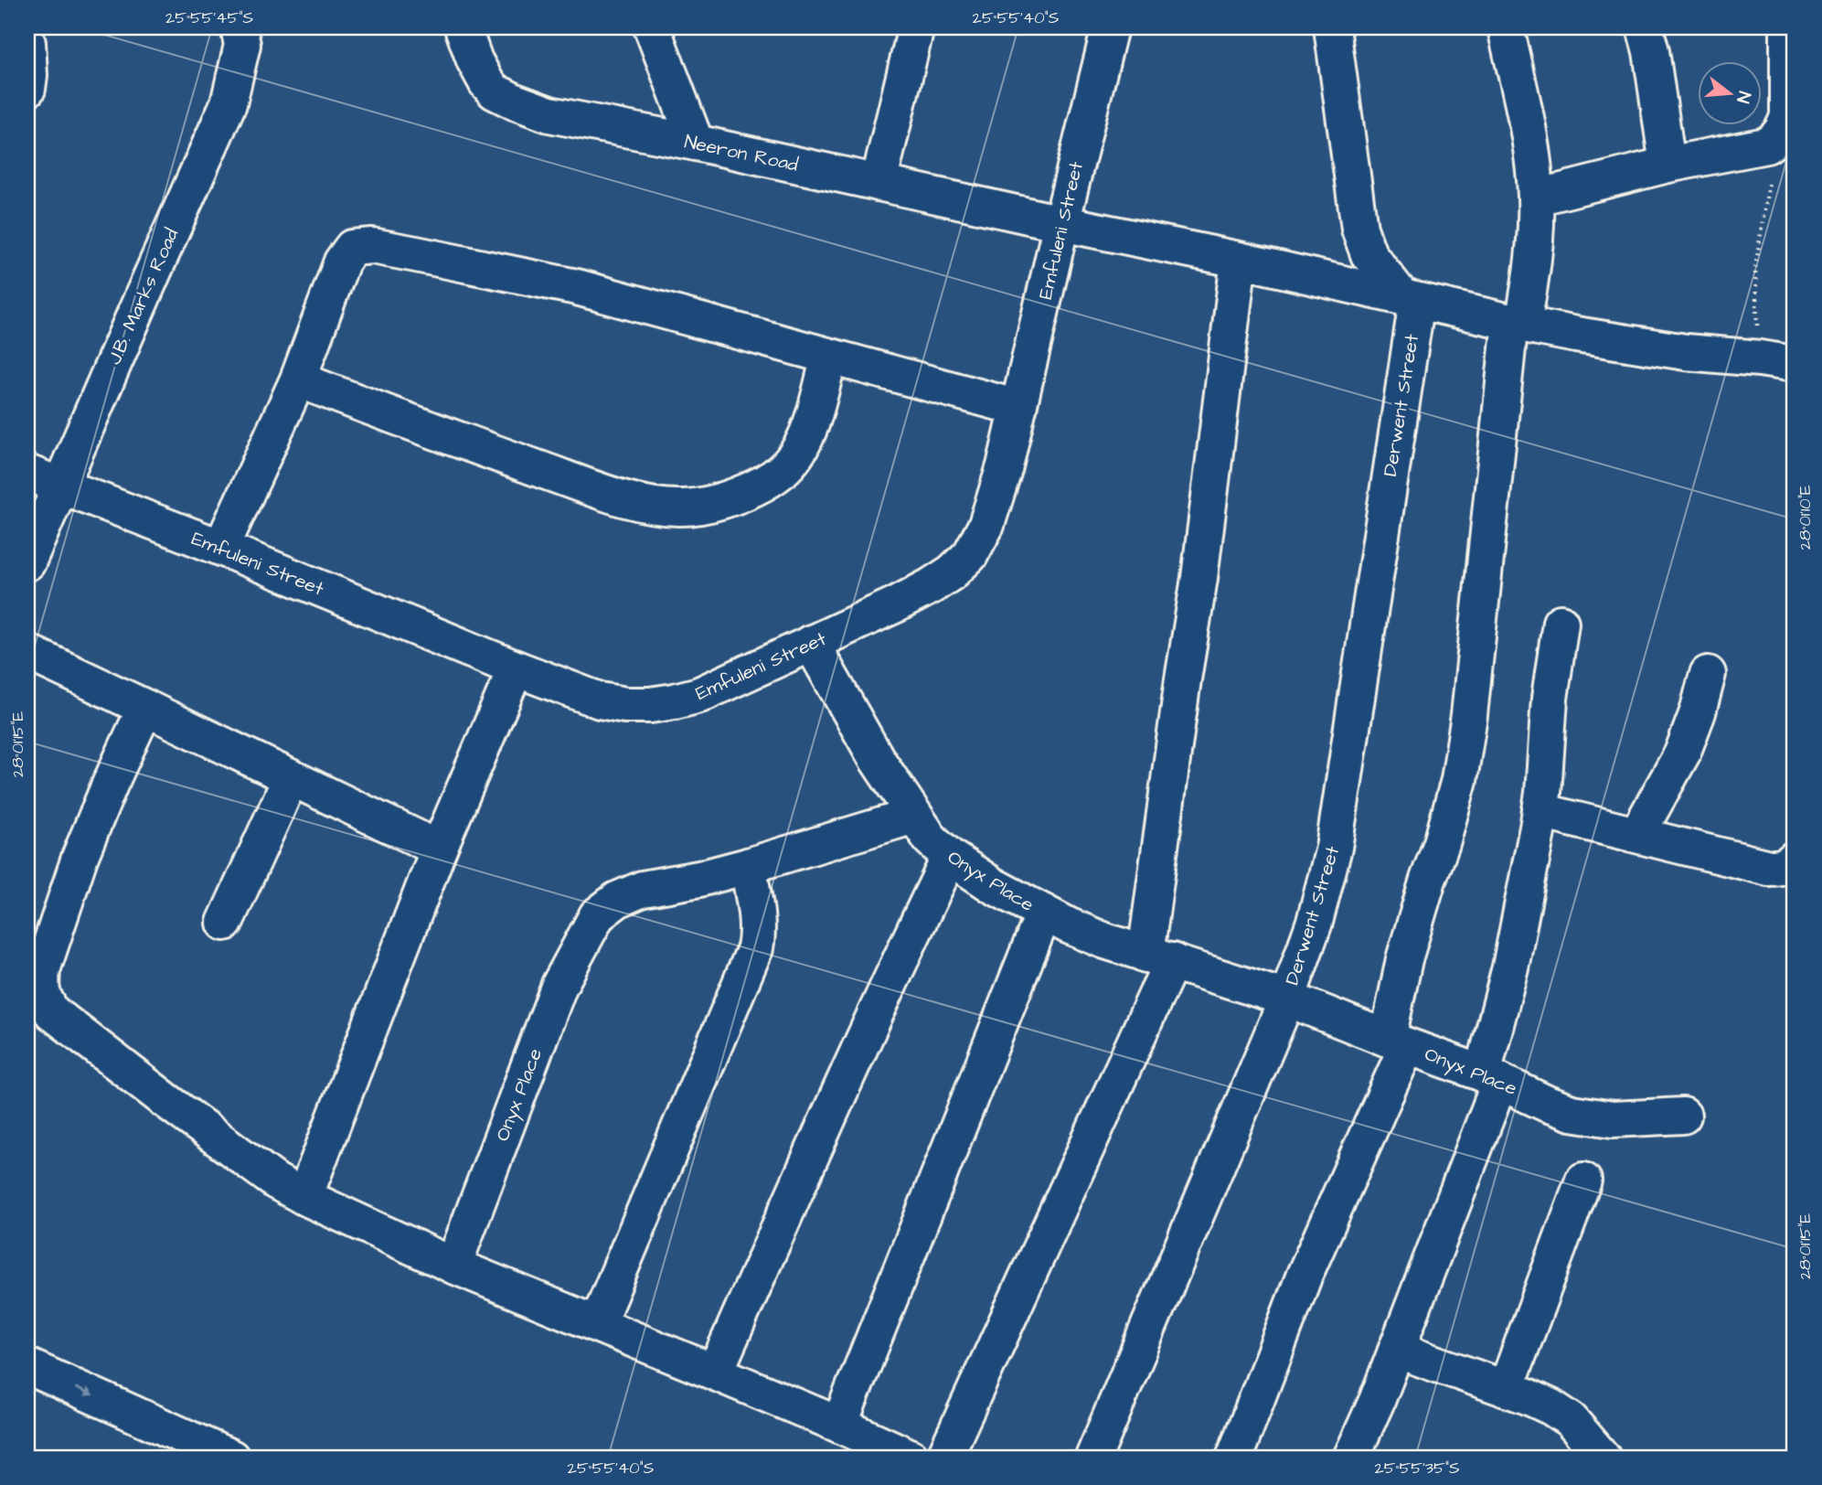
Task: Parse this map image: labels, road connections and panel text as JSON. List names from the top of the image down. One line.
{"streets":{"street":["Neeron Road","Emfuleni Street","J.B. Marks Road","Derwent Street","Onyx Place"]},"crossings":[["Neeron Road","Emfuleni Street"],["Neeron Road","Derwent Street"],["Emfuleni Street","J.B. Marks Road"],["Derwent Street","Onyx Place"]],"north":"right","coordinates":["25°55'45\"S","25°55'40\"S","28°01'10\"E","28°01'15\"E","25°55'35\"S"]}
